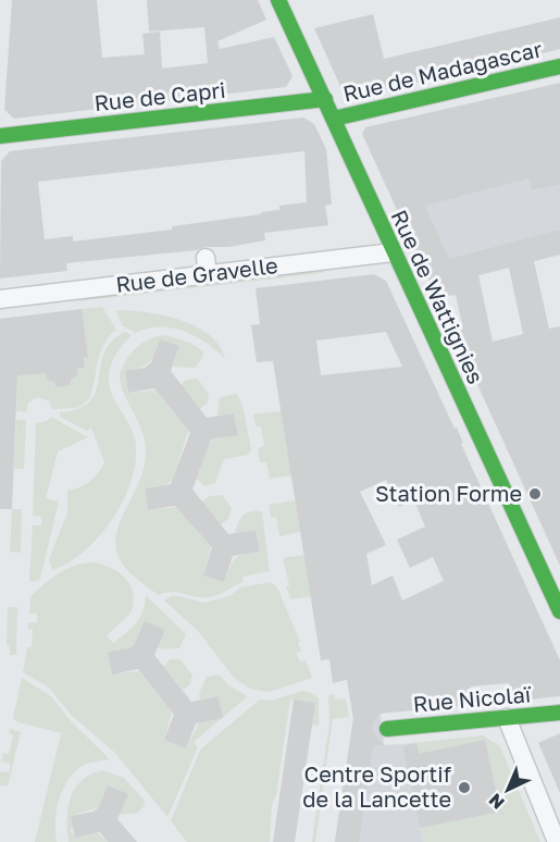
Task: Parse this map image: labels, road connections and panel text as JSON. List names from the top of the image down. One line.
{"streets":{"street":["Rue de Madagascar","Rue de Capri","Rue de Gravelle","Rue de Wattignies","Rue Nicolaï"]},"crossings":[["Rue de Madagascar","Rue de Wattignies"],["Rue de Capri","Rue de Wattignies"],["Rue de Gravelle","Rue de Wattignies"]],"places":["Station Forme","Centre Sportif de la Lancette"],"north":"bottom left"}
